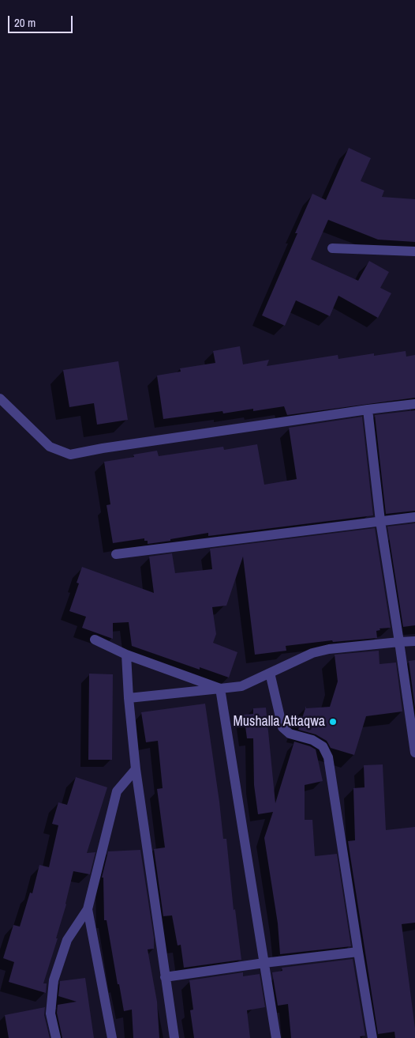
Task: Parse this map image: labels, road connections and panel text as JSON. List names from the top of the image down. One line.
{"places":["Mushalla Attaqwa"],"scale_bar":"20 m"}
